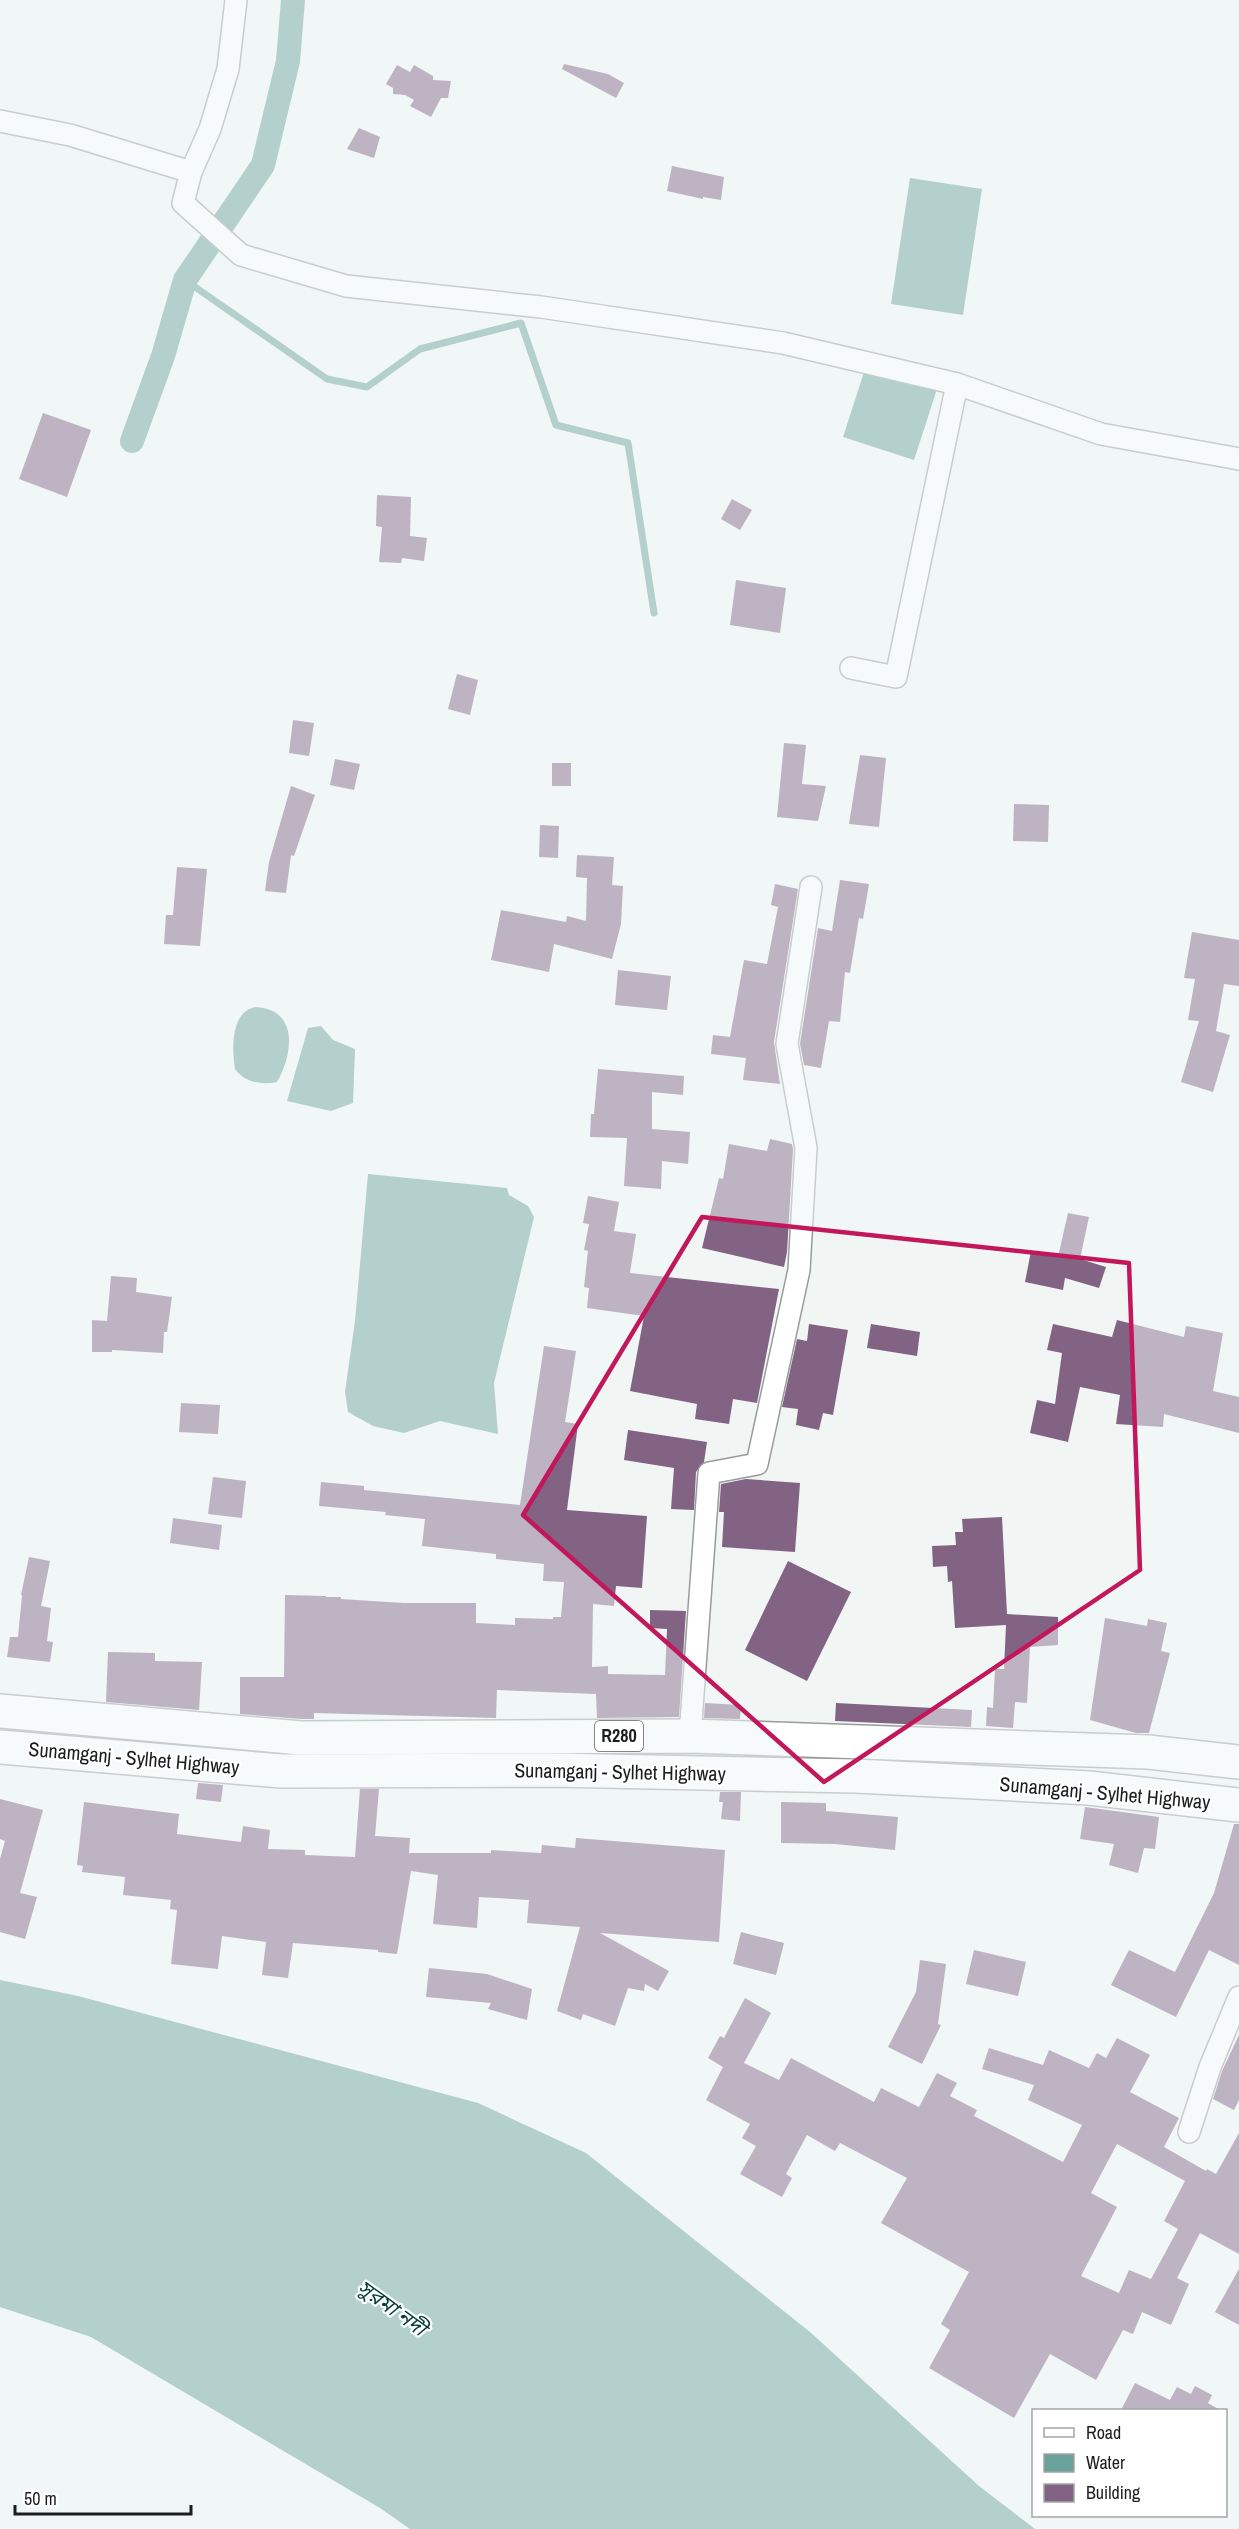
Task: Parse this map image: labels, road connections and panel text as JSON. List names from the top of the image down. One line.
{"streets":{"main road":["R280","Sunamganj - Sylhet Highway"]},"water":["সুরমা নদী"],"legend":["Road","Water","Building"],"scale_bar":"50 m"}
